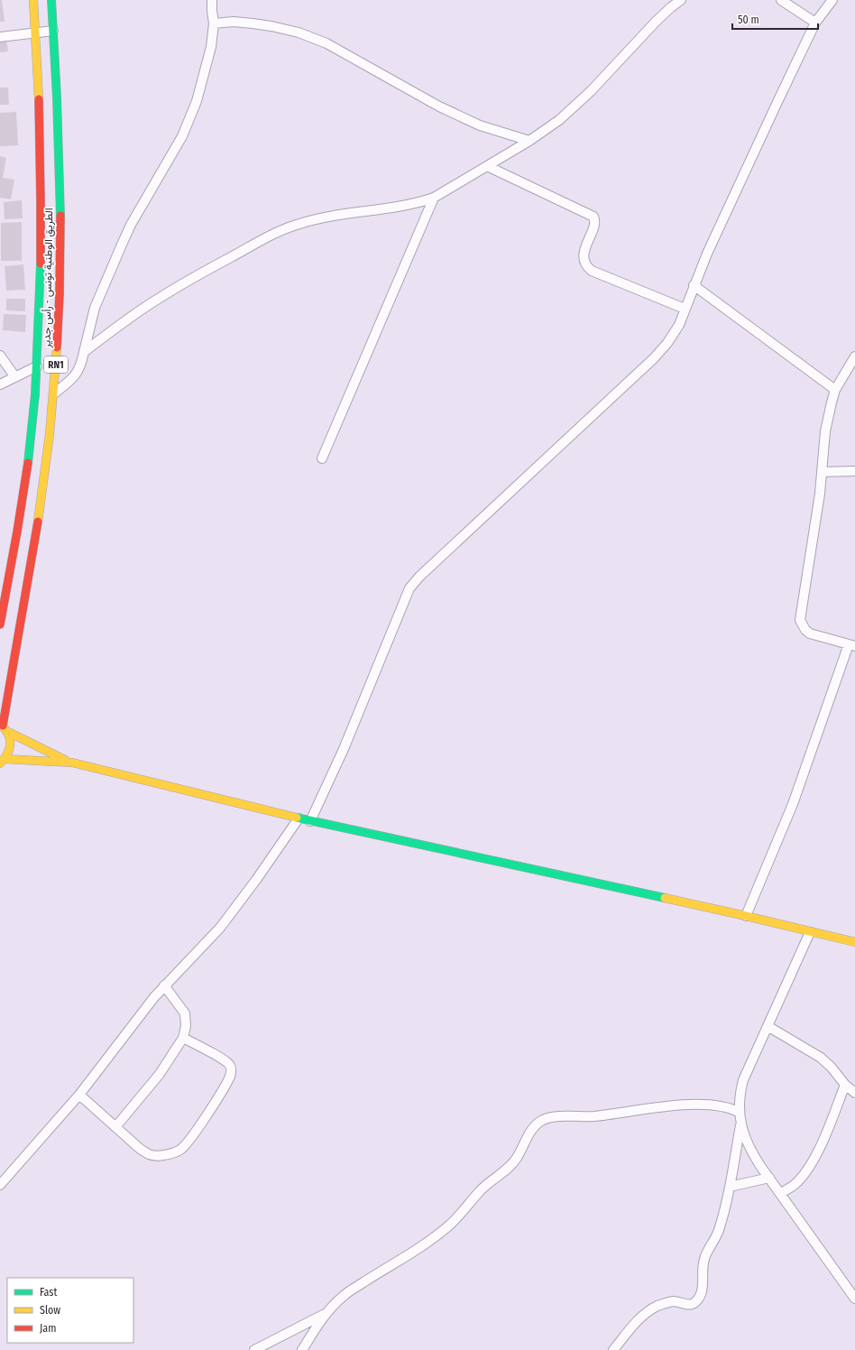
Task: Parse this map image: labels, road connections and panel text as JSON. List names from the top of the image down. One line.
{"streets":{"main road":["الطريق الوطنية تونس - رأس جدير","RN1"]},"crossings":[["الطريق الوطنية تونس - رأس جدير","RN1"]],"legend":["Fast","Slow","Jam"],"scale_bar":"50 m"}
